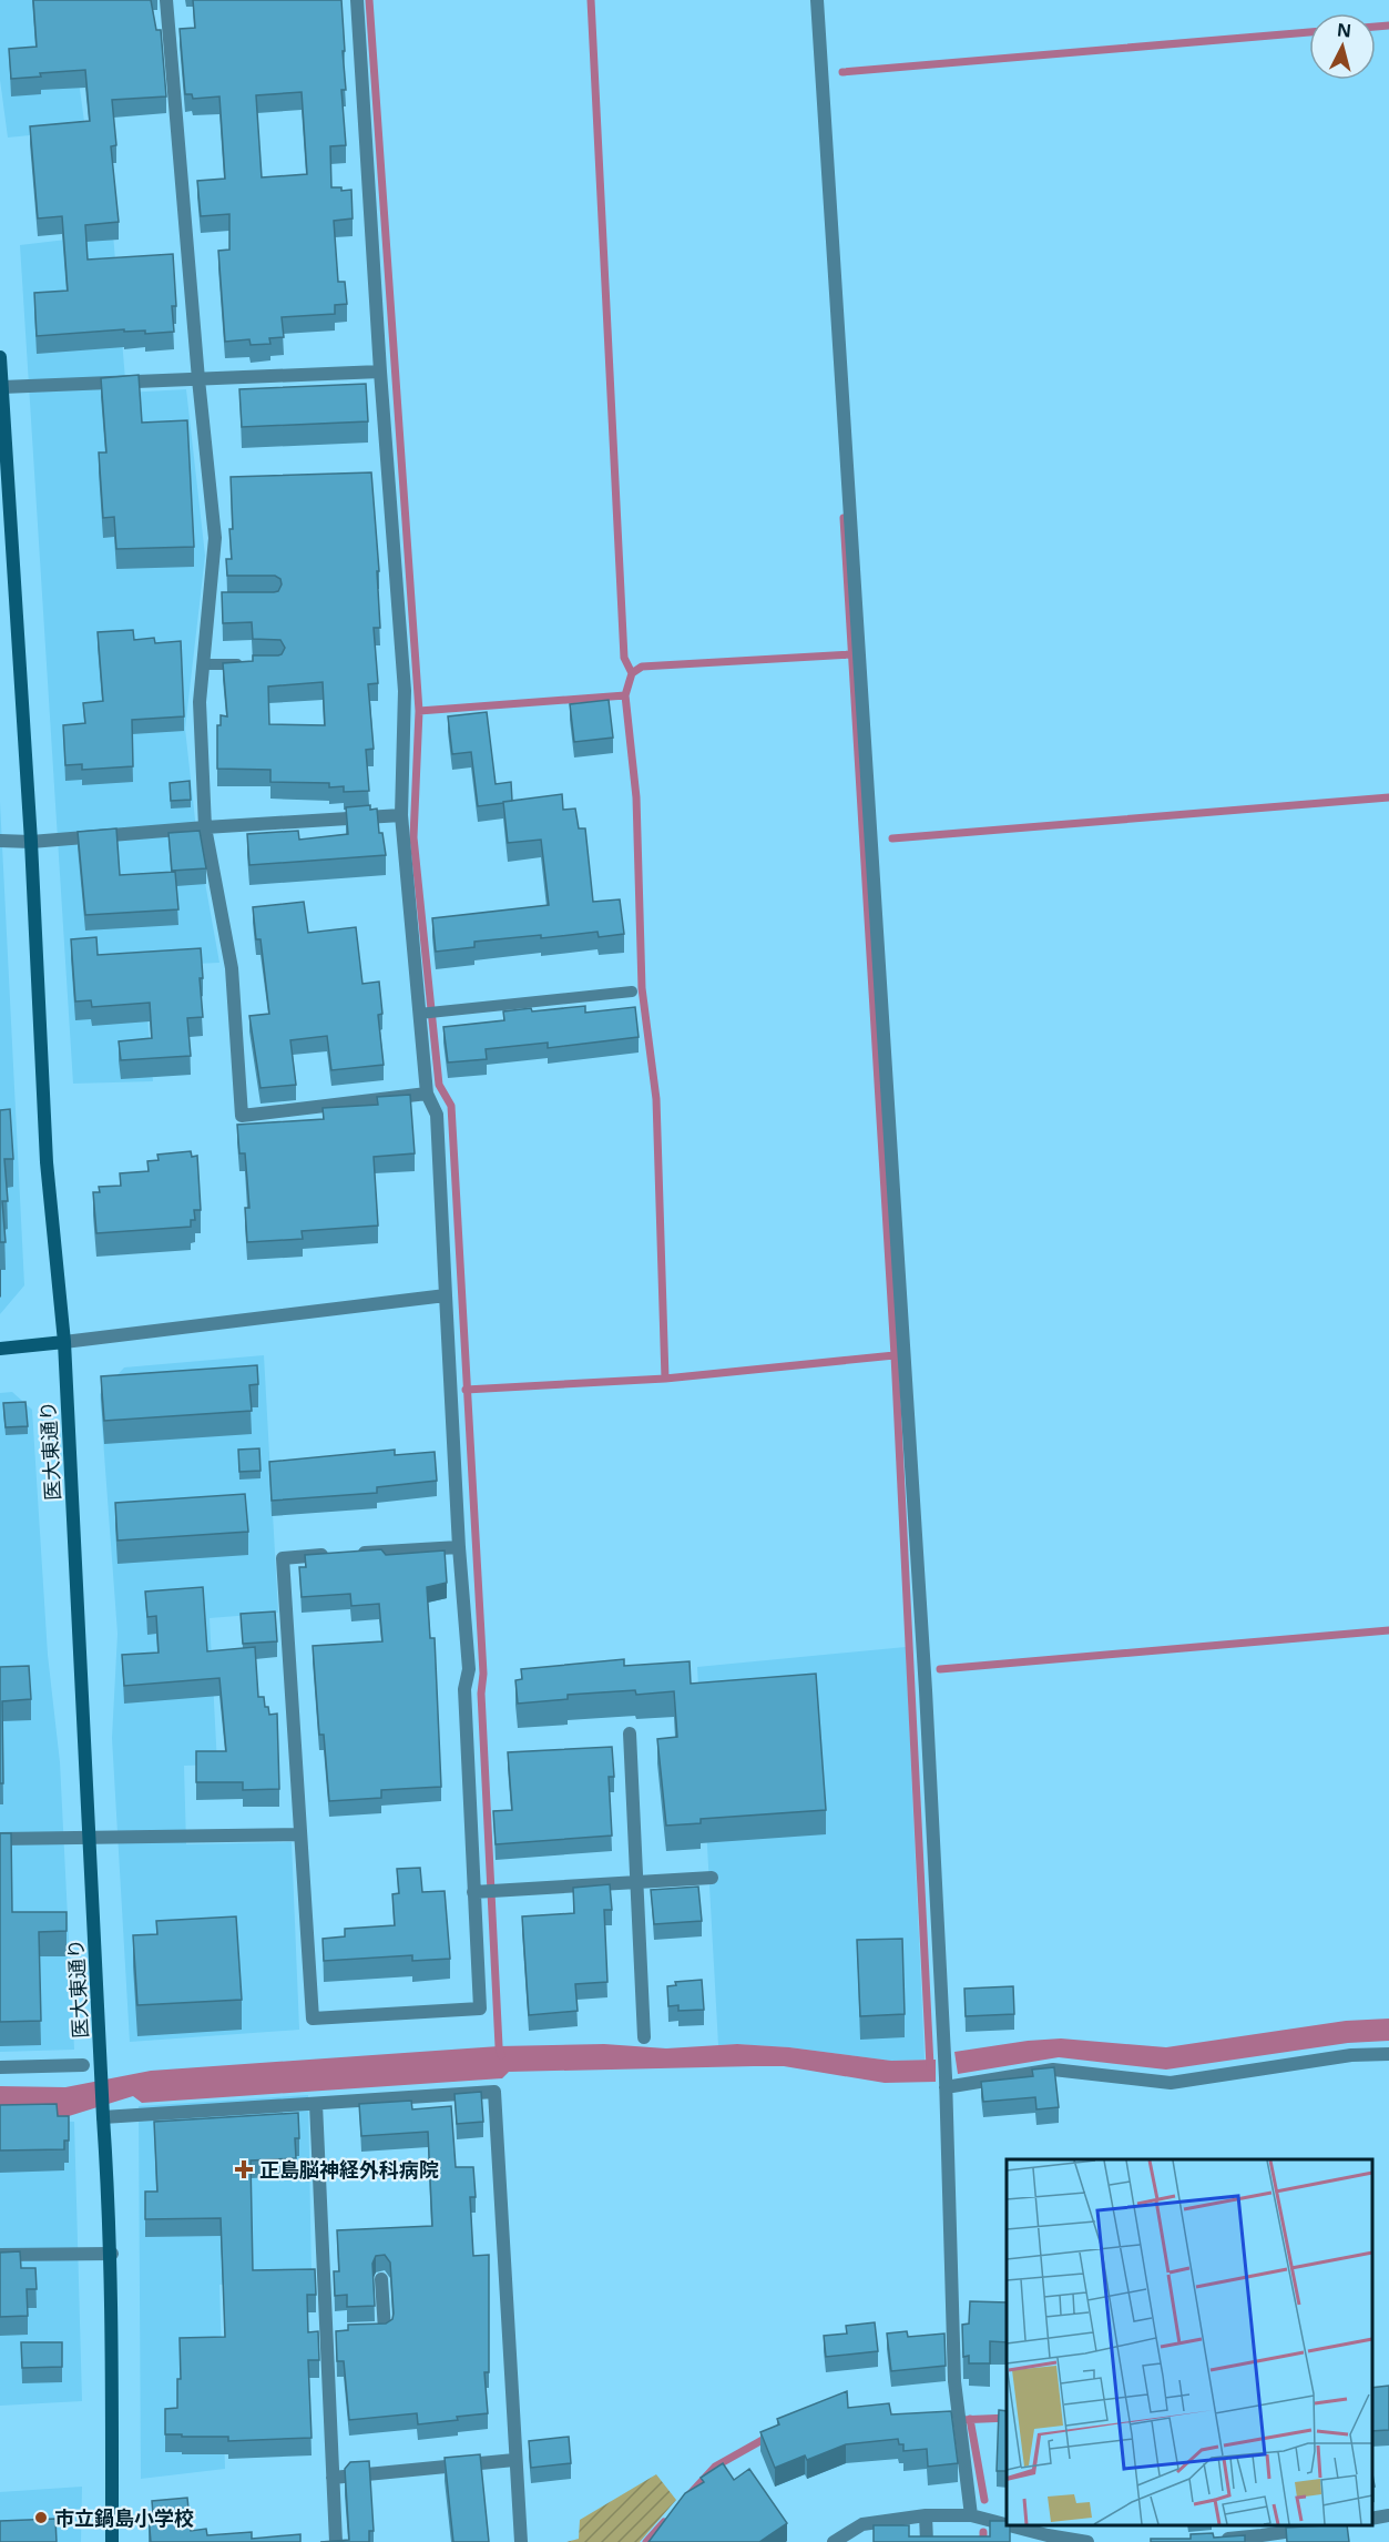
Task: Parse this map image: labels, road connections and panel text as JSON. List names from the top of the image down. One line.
{"streets":{"street":["医大東通り"]},"places":{"health":["正島脳神経外科病院"],"other":["市立鍋島小学校"]},"north":"top"}
